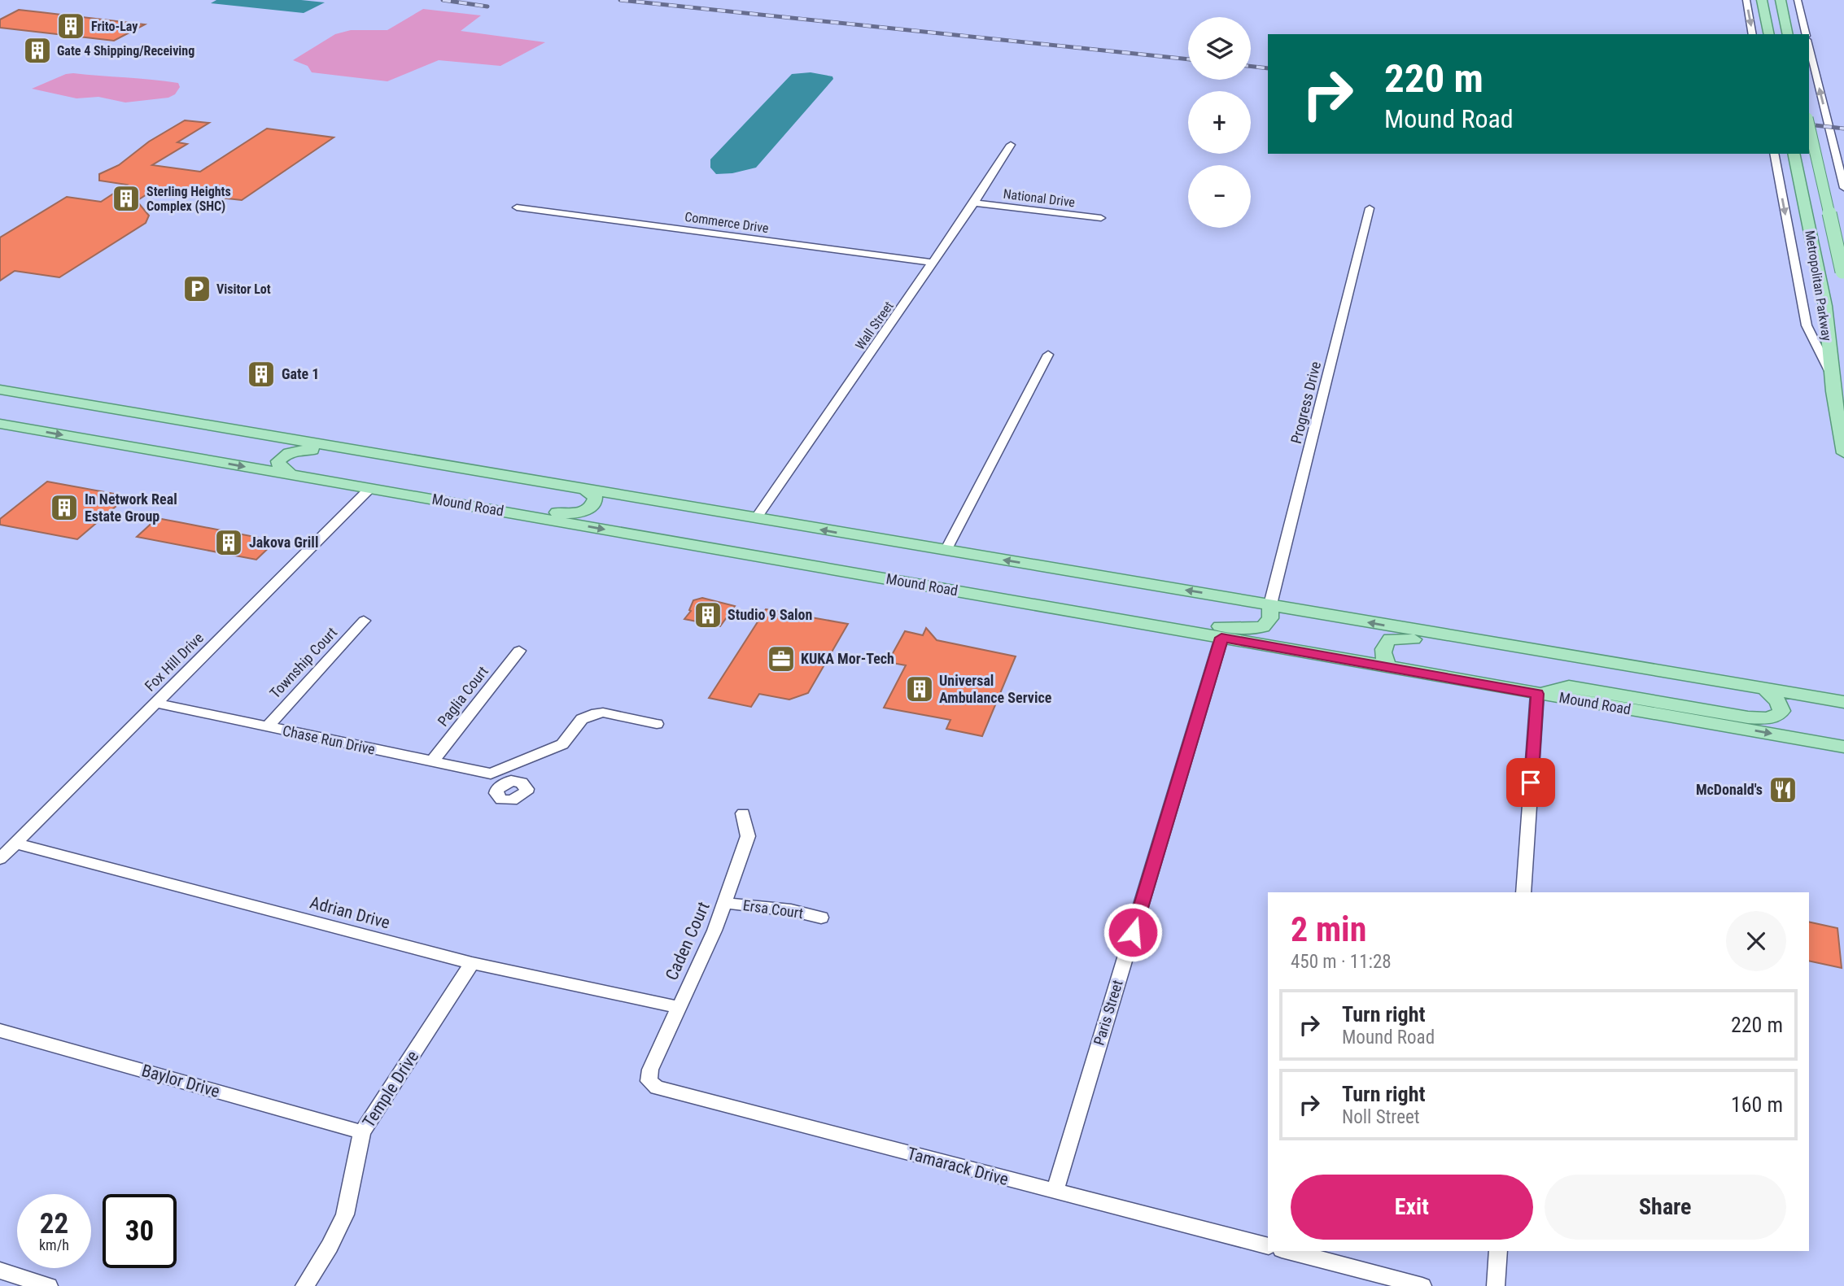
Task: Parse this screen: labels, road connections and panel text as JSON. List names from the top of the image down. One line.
{"streets":{"main road":["Metropolitan Parkway","Mound Road"],"street":["National Drive","Commerce Drive","Wall Street","Progress Drive","Fox Hill Drive","Township Court","Paglia Court","Chase Run Drive","Ersa Court","Adrian Drive","Caden Court","Paris Street","Baylor Drive","Temple Drive","Tamarack Drive"]},"crossings":[["National Drive","Wall Street"],["Commerce Drive","Wall Street"],["Mound Road","Fox Hill Drive"],["Mound Road","Paris Street"],["Fox Hill Drive","Chase Run Drive"],["Fox Hill Drive","Adrian Drive"],["Township Court","Chase Run Drive"],["Paglia Court","Chase Run Drive"],["Ersa Court","Caden Court"],["Adrian Drive","Caden Court"],["Adrian Drive","Temple Drive"],["Caden Court","Tamarack Drive"],["Paris Street","Tamarack Drive"],["Baylor Drive","Temple Drive"]],"places":{"building":["Frito-Lay","Gate 4 Shipping/Receiving","Sterling Heights Complex (SHC)","Gate 1","In Network Real Estate Group","Jakova Grill","Studio 9 Salon","Universal Ambulance Service"],"parking":["Visitor Lot"],"office":["KUKA Mor-Tech"],"restaurant":["McDonald's"]},"page":{"map_buttons":["+","−"],"turn":["220 m","Mound Road"],"heading":["2 min","450 m · 11:28"],"list":[{"name":"Turn right","note":"Mound Road","value":"220 m"},{"name":"Turn right","note":"Noll Street","value":"160 m"}],"buttons":["Exit","Share"],"speed":"22 km/h","limit":"30"}}
